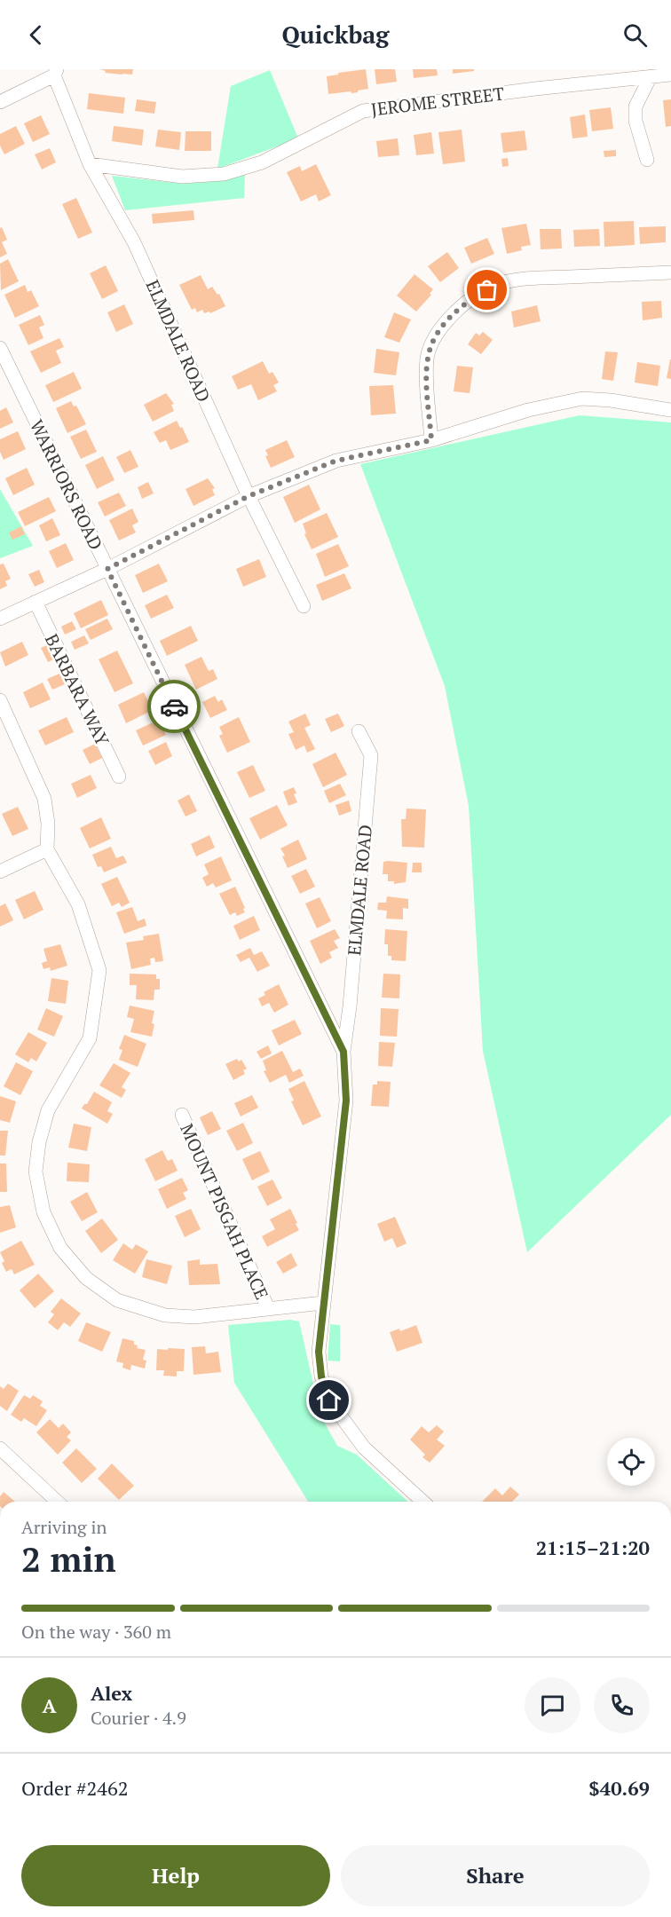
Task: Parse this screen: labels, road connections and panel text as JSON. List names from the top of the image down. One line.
{"streets":{"street":["JEROME STREET","ELMDALE ROAD","WARRIORS ROAD","BARBARA WAY","MOUNT PISGAH PLACE"]},"crossings":[["JEROME STREET","ELMDALE ROAD"],["ELMDALE ROAD","WARRIORS ROAD"]],"page":{"header":"Quickbag","heading":["2 min","Arriving in","21:15–21:20"],"panel":["Alex","Courier · 4.9","Order #2462","$40.69"],"bar":"On the way · 360 m","round":"A","buttons":["Help","Share"]}}
